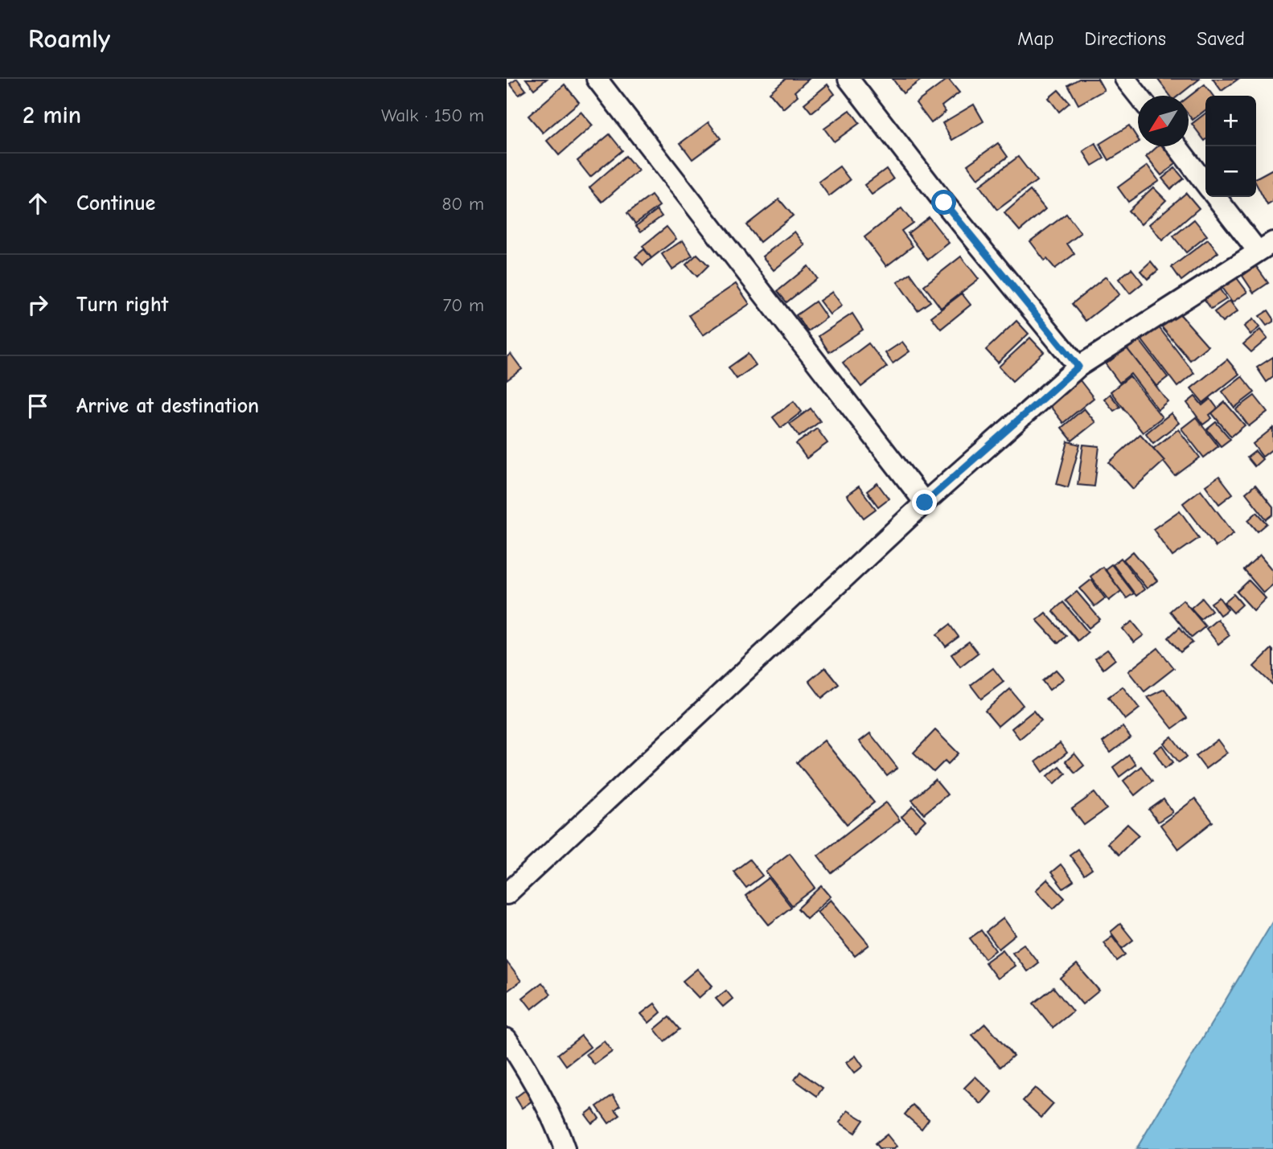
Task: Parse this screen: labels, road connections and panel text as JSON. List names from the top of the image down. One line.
{"north":"bottom left","page":{"header":"Roamly","nav":["Map","Directions","Saved"],"heading":["2 min","Walk · 150 m"],"map_buttons":["+","−"],"list":[["Continue","80 m"],["Turn right","70 m"],"Arrive at destination"]}}
